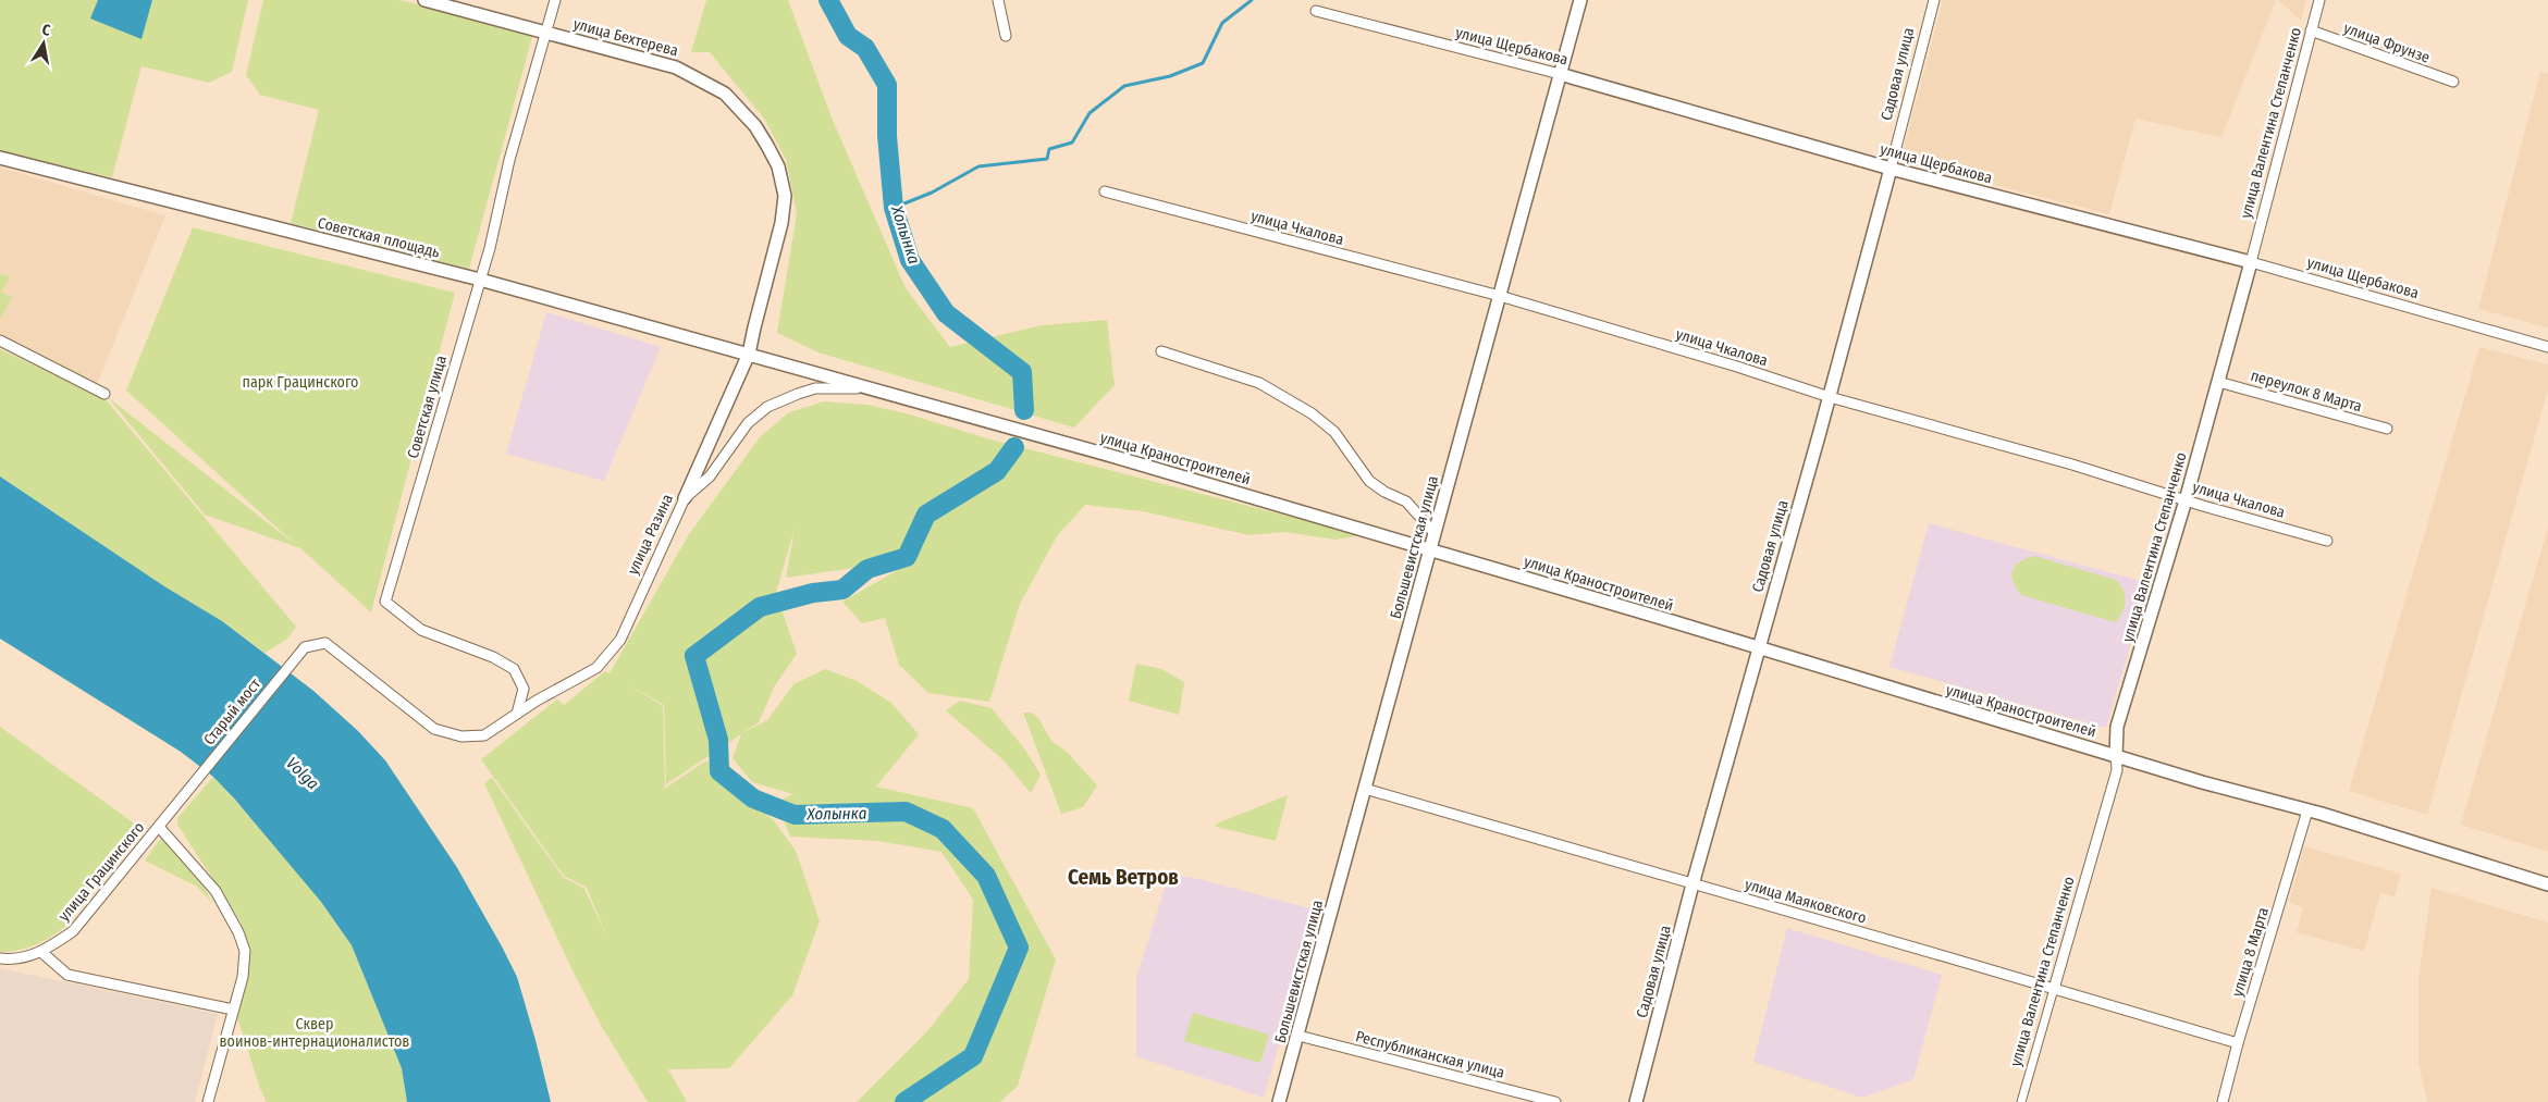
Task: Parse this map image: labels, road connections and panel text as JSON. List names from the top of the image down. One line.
{"streets":{"street":["улица Бехтерева","улица Фрунзе","улица Щербакова","Садовая улица","улица Валентина Степанченко","улица Чкалова","Советская площадь","переулок 8 Марта","Советская улица","улица Краностроителей","улица Разина","Большевистская улица","Старый мост","улица Грацинского","улица Маяковского","улица 8 Марта","Республиканская улица"]},"crossings":[["улица Бехтерева","Советская улица"],["улица Бехтерева","улица Разина"],["улица Фрунзе","улица Валентина Степанченко"],["улица Щербакова","Садовая улица"],["улица Щербакова","улица Валентина Степанченко"],["улица Щербакова","Большевистская улица"],["Садовая улица","улица Чкалова"],["Садовая улица","улица Краностроителей"],["Садовая улица","улица Маяковского"],["улица Валентина Степанченко","улица Чкалова"],["улица Валентина Степанченко","переулок 8 Марта"],["улица Валентина Степанченко","улица Краностроителей"],["улица Валентина Степанченко","улица Маяковского"],["улица Чкалова","Большевистская улица"],["Советская площадь","Советская улица"],["Советская площадь","улица Краностроителей"],["Советская площадь","улица Разина"],["Советская улица","улица Разина"],["улица Краностроителей","улица Разина"],["улица Краностроителей","Большевистская улица"],["улица Краностроителей","улица 8 Марта"],["улица Разина","Старый мост"],["Большевистская улица","улица Маяковского"],["Большевистская улица","Республиканская улица"],["Старый мост","улица Грацинского"],["улица Маяковского","улица 8 Марта"]],"districts":["Семь Ветров"],"water":["Холынка","Volga"],"parks":["парк Грацинского","Сквер воинов-интернационалистов"],"north":"top"}
